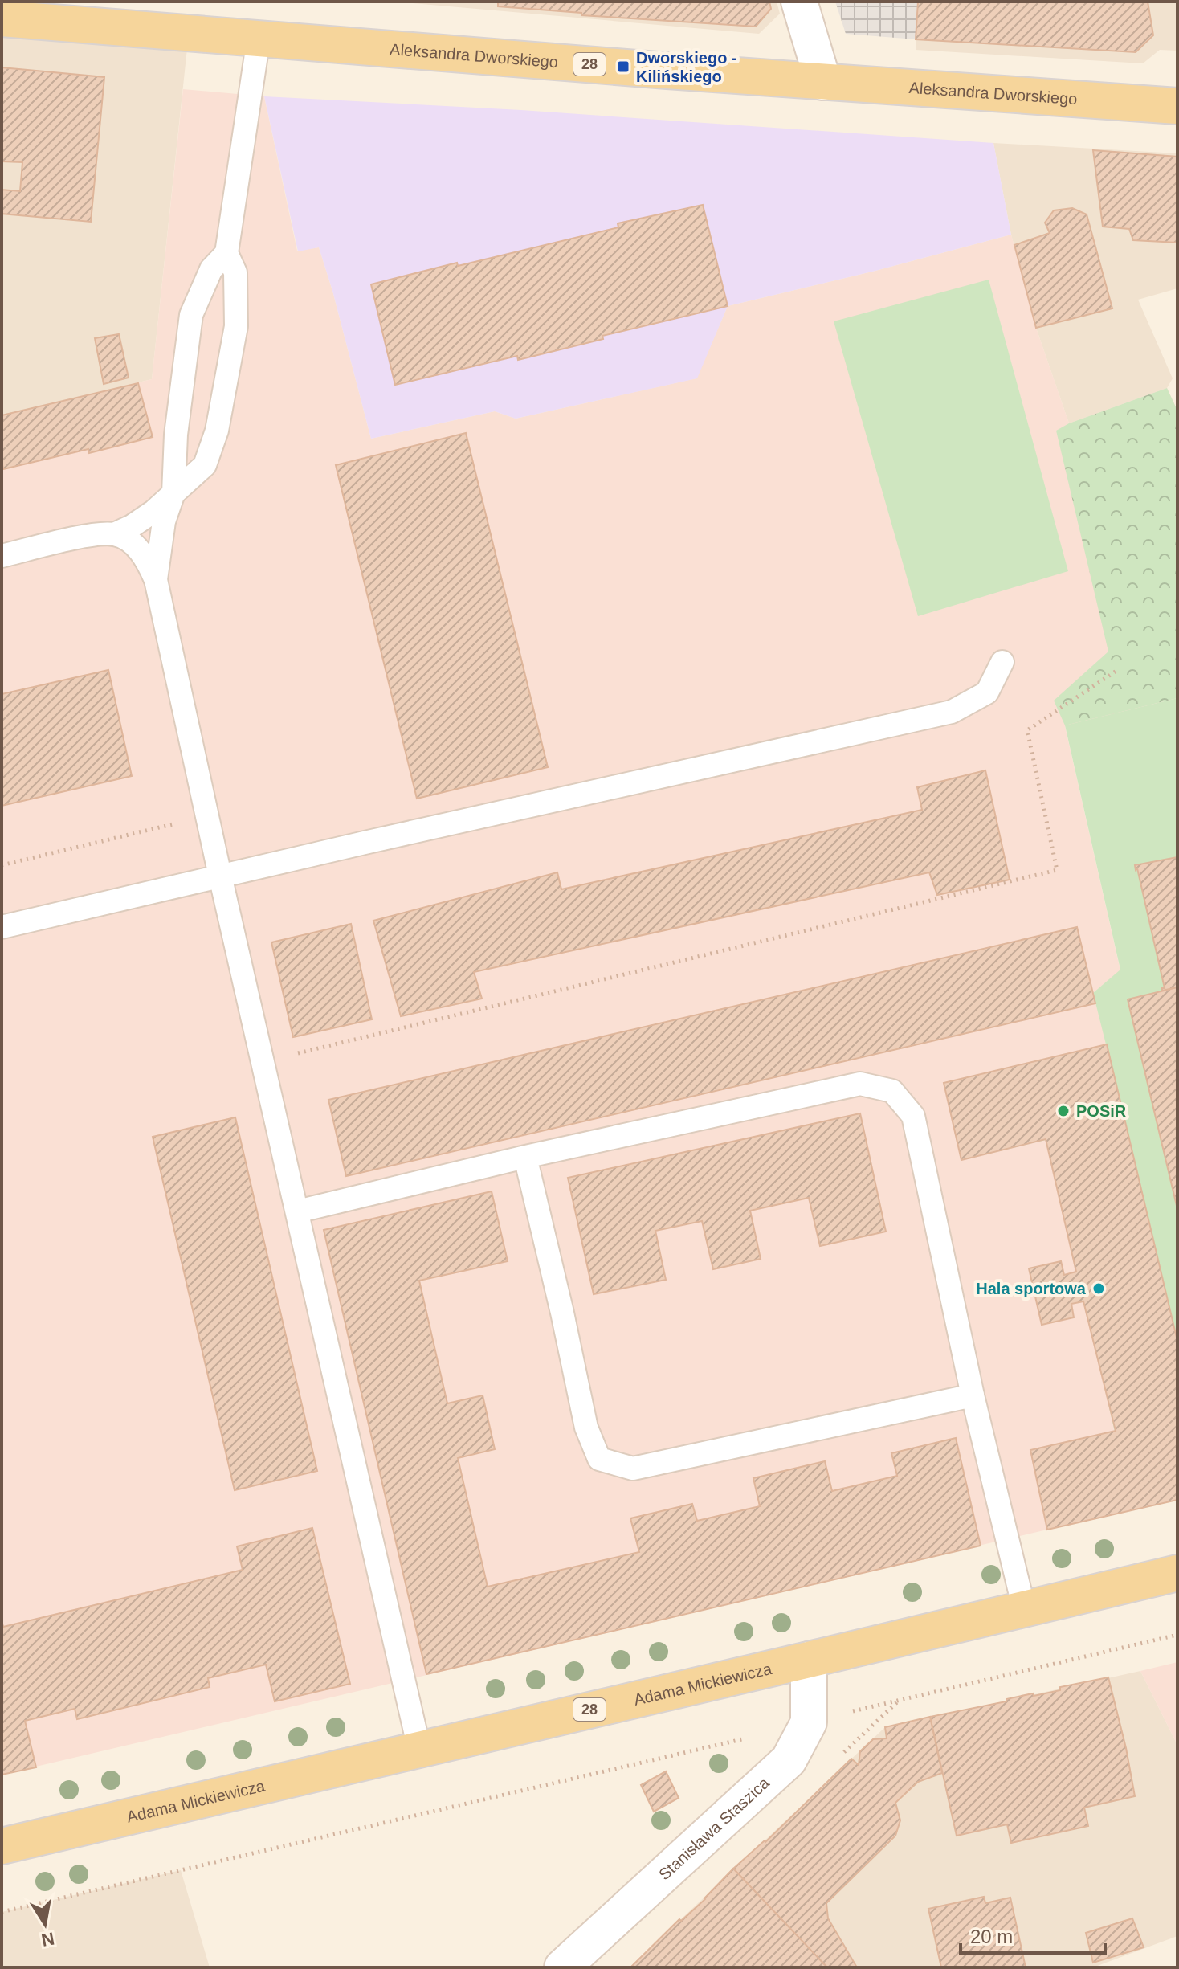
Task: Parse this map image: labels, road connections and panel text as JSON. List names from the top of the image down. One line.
{"streets":{"main road":["Aleksandra Dworskiego","28","Adama Mickiewicza"],"street":["Stanisława Staszica"]},"crossings":[["Adama Mickiewicza","Stanisława Staszica"]],"places":{"transit":["Dworskiego - Kilińskiego"],"other":["POSiR","Hala sportowa"]},"scale_bar":"20 m","north":"bottom"}
